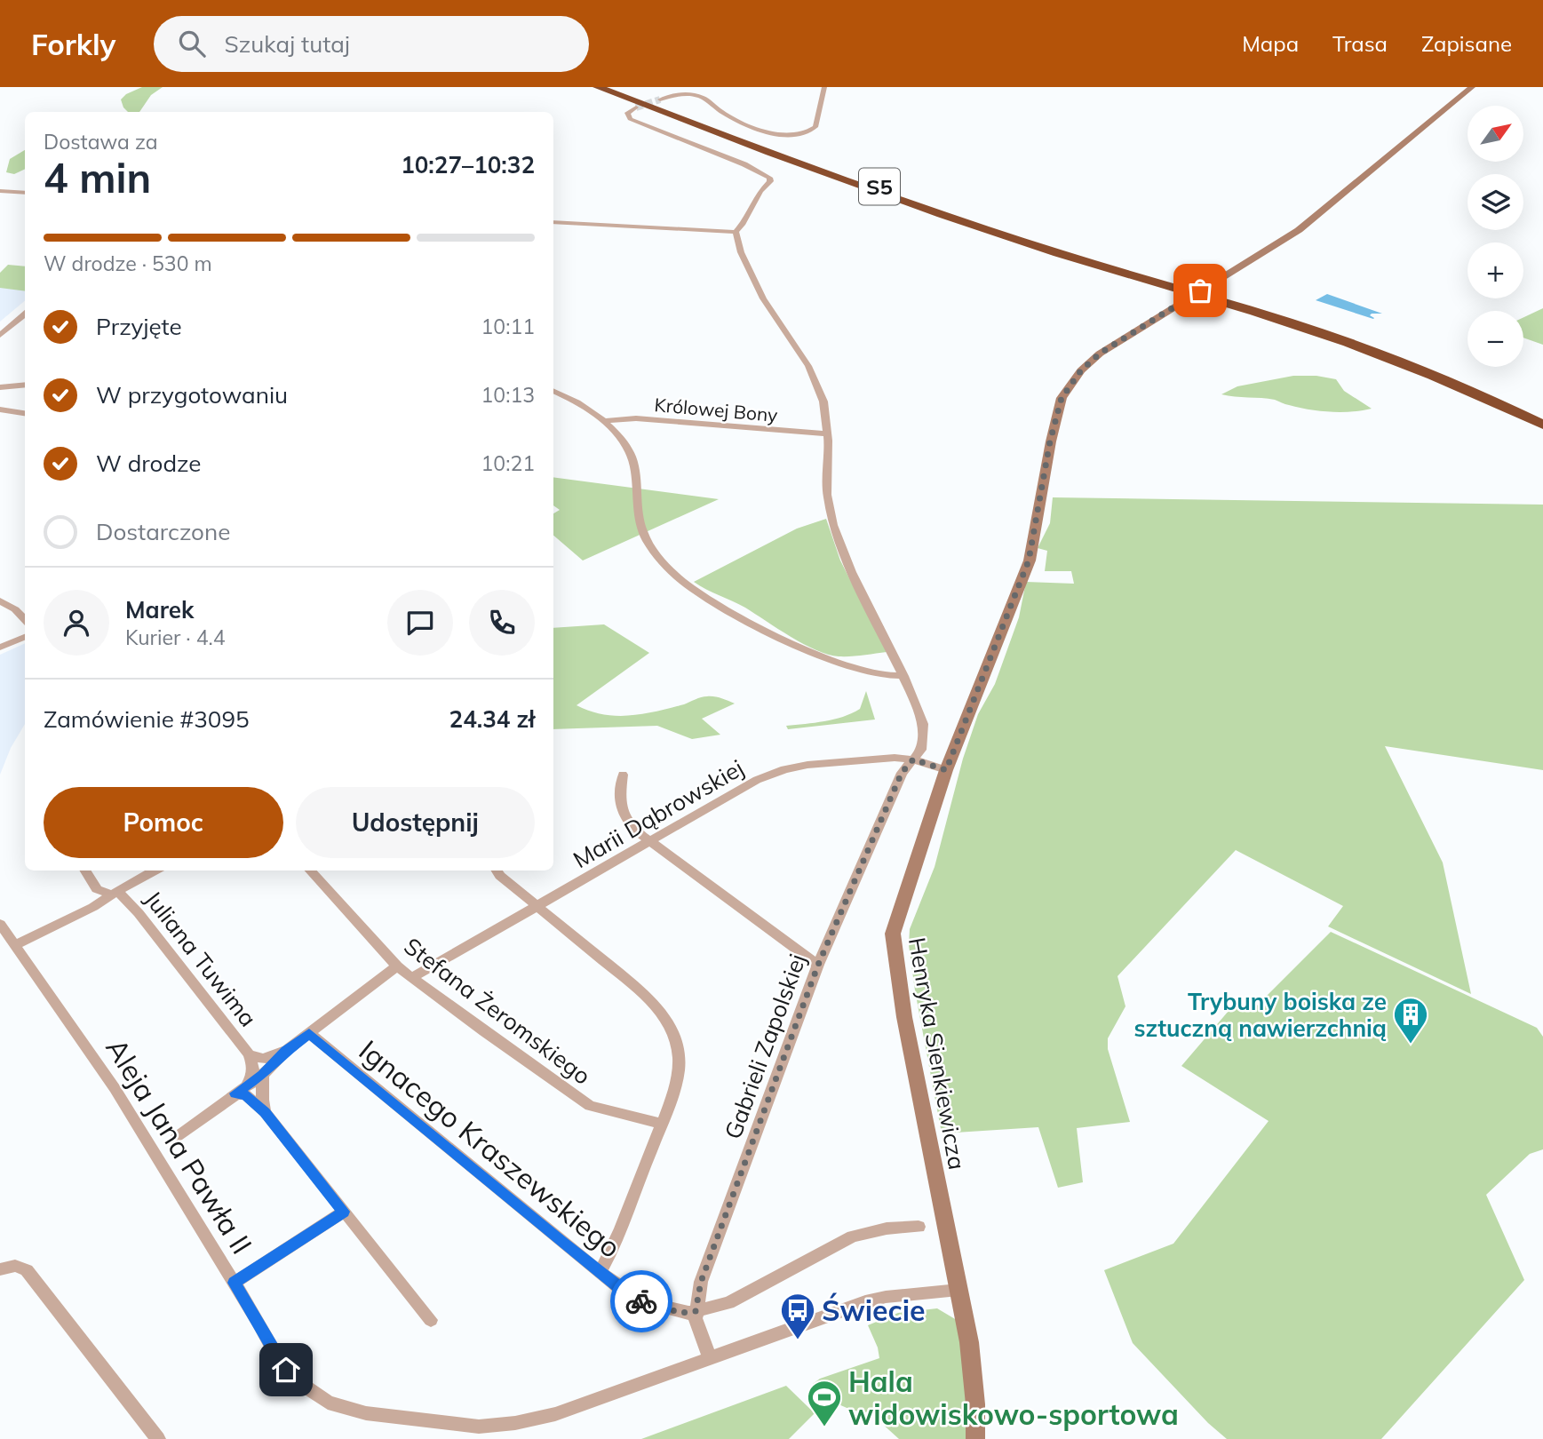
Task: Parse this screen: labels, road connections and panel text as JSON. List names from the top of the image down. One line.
{"streets":{"highway":["S5"],"street":["Królowej Bony","Marii Dąbrowskiej","Juliana Tuwima","Stefana Żeromskiego","Gabrieli Zapolskiej","Henryka Sienkiewicza","Aleja Jana Pawła II","Ignacego Kraszewskiego"]},"crossings":[["Królowej Bony","Gabrieli Zapolskiej"],["Marii Dąbrowskiej","Stefana Żeromskiego"],["Marii Dąbrowskiej","Gabrieli Zapolskiej"],["Marii Dąbrowskiej","Henryka Sienkiewicza"],["Gabrieli Zapolskiej","Aleja Jana Pawła II"],["Gabrieli Zapolskiej","Ignacego Kraszewskiego"],["Henryka Sienkiewicza","Aleja Jana Pawła II"]],"places":{"building":["Trybuny boiska ze sztuczną nawierzchnią"],"bus stop":["Świecie"],"sports":["Hala widowiskowo-sportowa"]},"north":"top right","page":{"header":"Forkly","search":"Szukaj tutaj","nav":["Mapa","Trasa","Zapisane"],"map_buttons":["+","−"],"heading":["4 min","Dostawa za","10:27–10:32"],"panel":["Marek","Kurier · 4.4","Zamówienie #3095","24.34 zł"],"bar":"W drodze · 530 m","list":[["Przyjęte","10:11"],["W przygotowaniu","10:13"],["W drodze","10:21"],"Dostarczone"],"buttons":["Pomoc","Udostępnij"]}}
